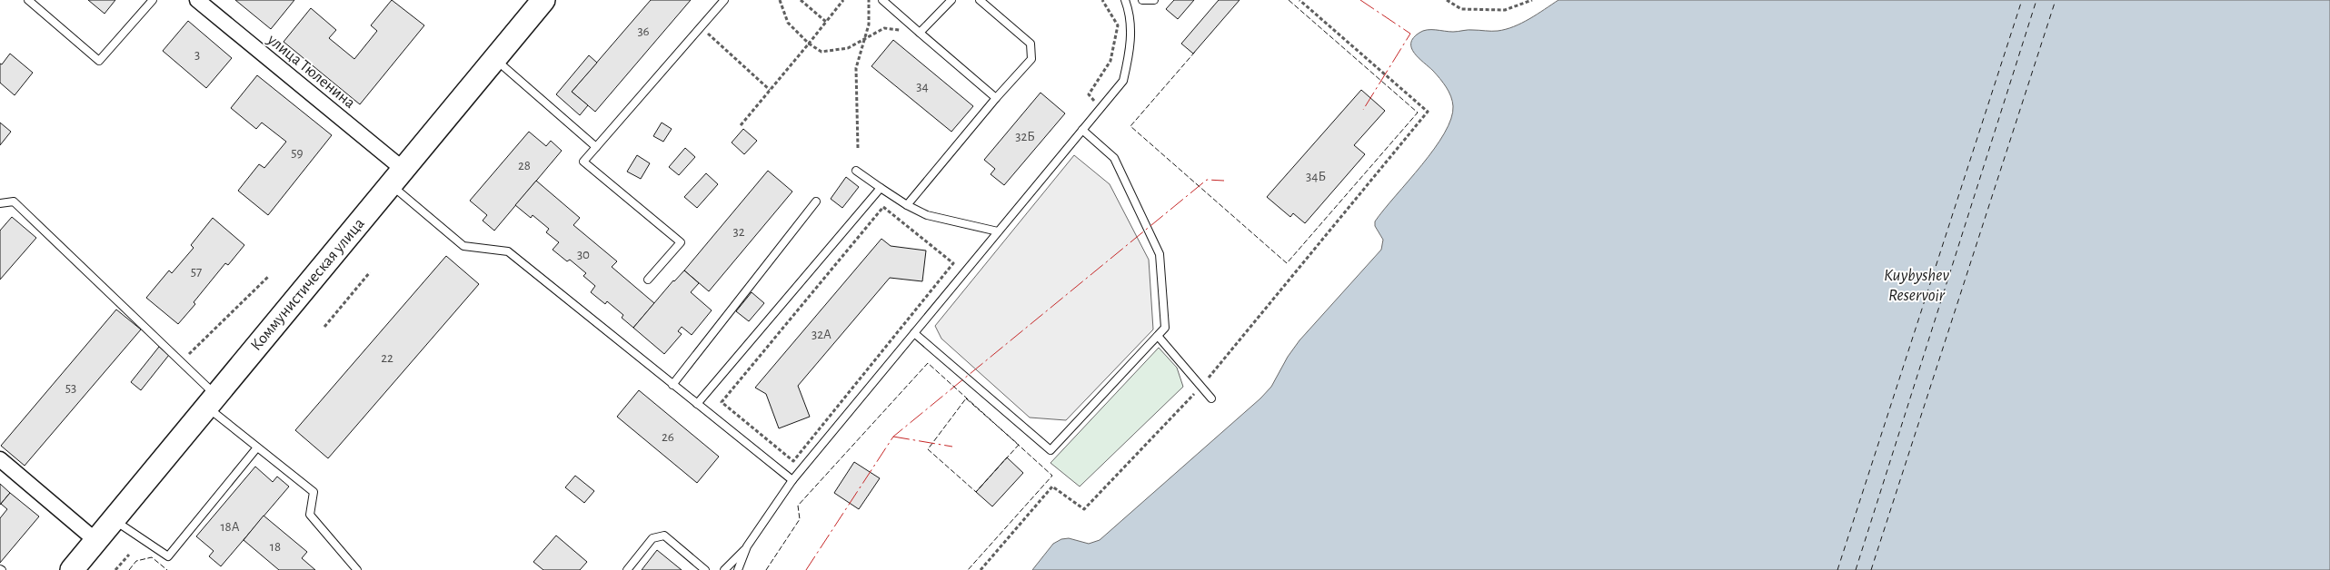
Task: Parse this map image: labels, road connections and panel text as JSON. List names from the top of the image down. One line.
{"streets":{"main road":["Коммунистическая улица"],"street":["улица Тюленина"]},"crossings":[["улица Тюленина","Коммунистическая улица"]],"water":["Kuybyshev Reservoir"],"house_numbers":["36","3","34","32Б","59","28","34Б","32","30","57","32А","22","53","26","18А","18"]}
